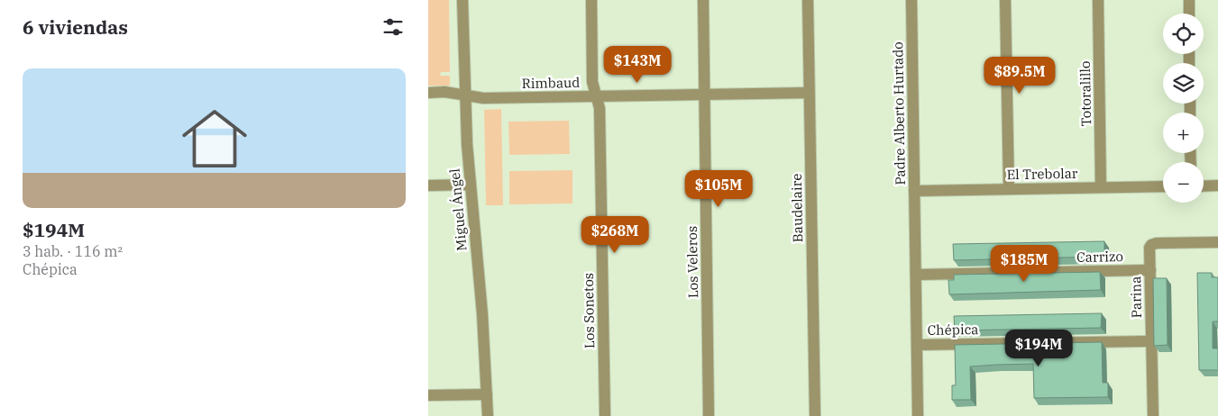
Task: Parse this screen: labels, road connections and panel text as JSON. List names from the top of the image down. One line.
{"streets":{"street":["Rimbaud","Totoralillo","Padre Alberto Hurtado","El Trebolar","Baudelaire","Miguel Ángel","Carrizo","Los Veleros","Parina","Los Sonetos","Chépica"]},"crossings":[["Rimbaud","Baudelaire"],["Rimbaud","Miguel Ángel"],["Rimbaud","Los Veleros"],["Rimbaud","Los Sonetos"],["Totoralillo","El Trebolar"],["Padre Alberto Hurtado","El Trebolar"],["Padre Alberto Hurtado","Carrizo"],["Padre Alberto Hurtado","Chépica"],["Carrizo","Parina"],["Parina","Chépica"]],"page":{"heading":"6 viviendas","map_buttons":["+","−"],"price":["$143M","$89.5M","$105M","$268M","$185M","$194M"],"list":[{"name":"$194M","note":"3 hab. · 116 m² · Chépica"}]}}
